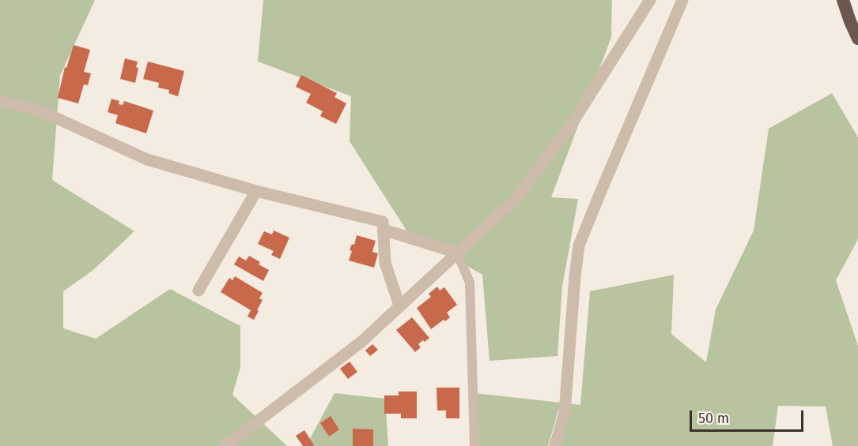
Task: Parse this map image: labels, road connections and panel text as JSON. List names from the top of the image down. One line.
{"scale_bar":"50 m"}
